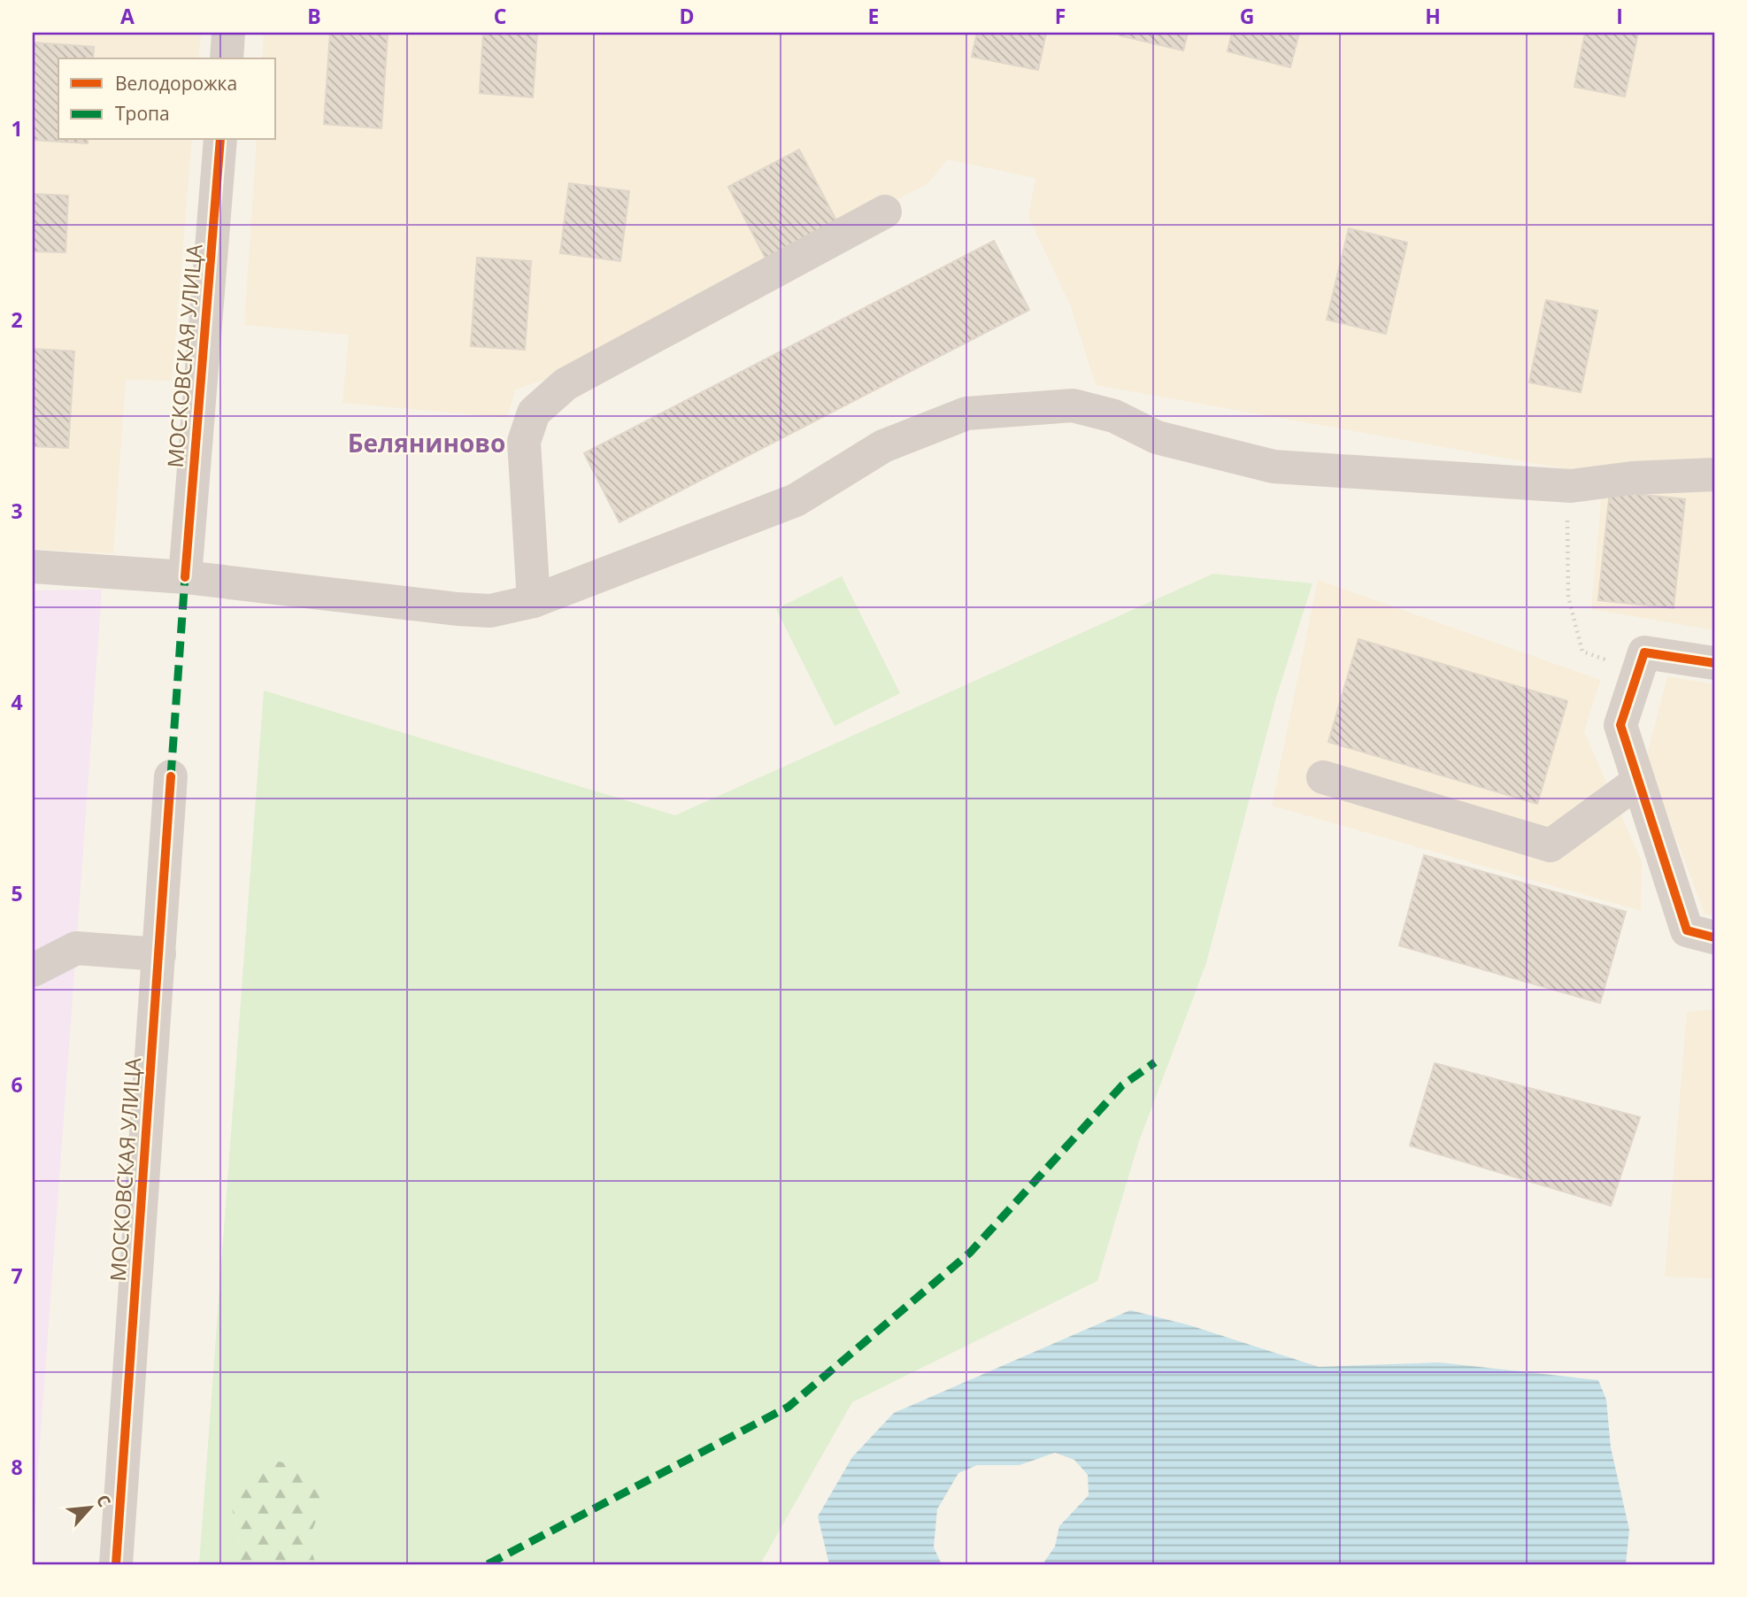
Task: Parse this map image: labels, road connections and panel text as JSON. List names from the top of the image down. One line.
{"streets":{"street":["МОСКОВСКАЯ УЛИЦА"]},"districts":["Беляниново"],"legend":["Велодорожка","Тропа"],"north":"top right","grid":{"columns":["A","B","C","D","E","F","G","H","I"],"rows":["1","2","3","4","5","6","7","8"]}}
